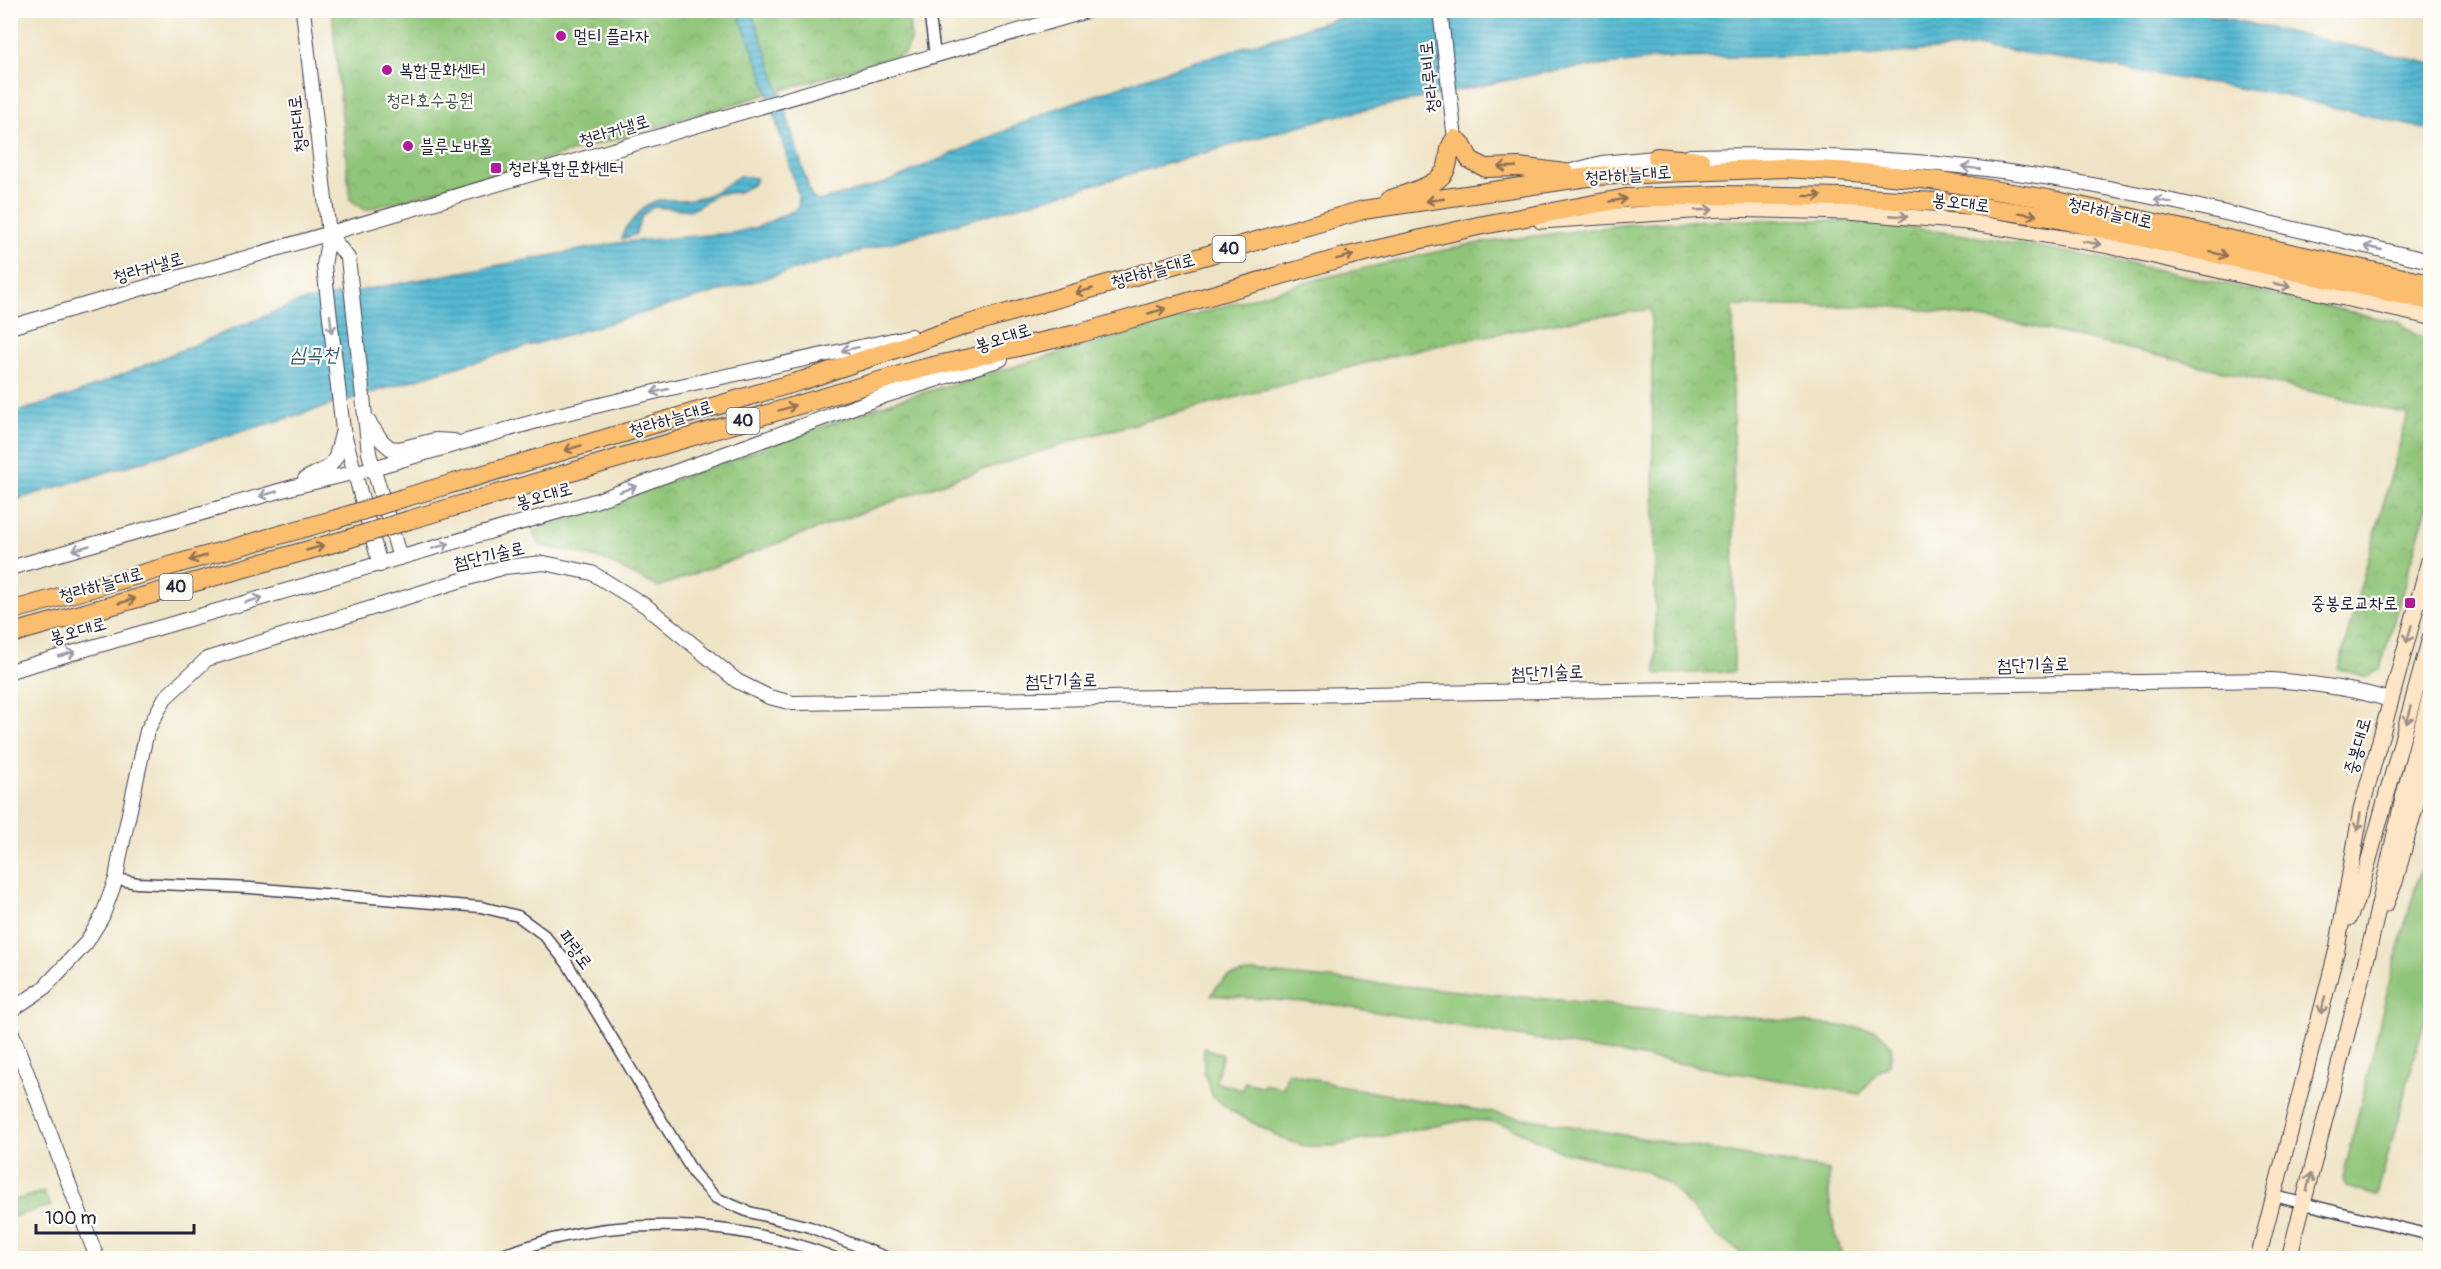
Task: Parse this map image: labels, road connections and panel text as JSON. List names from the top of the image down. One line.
{"streets":{"highway":["청라하늘대로","40"],"main road":["중봉대로"],"street":["청라루비로","청라대로","청라커낼로","봉오대로","첨단기술로","파랑로"]},"crossings":[["청라대로","청라커낼로"],["청라하늘대로","봉오대로"],["첨단기술로","중봉대로"],["첨단기술로","파랑로"]],"water":["심곡천"],"parks":["청라호수공원"],"places":{"other":["멀티 플라자","복합문화센터","블루노바홀"],"transit":["청라복합문화센터","중봉로교차로"]},"scale_bar":"100 m"}
